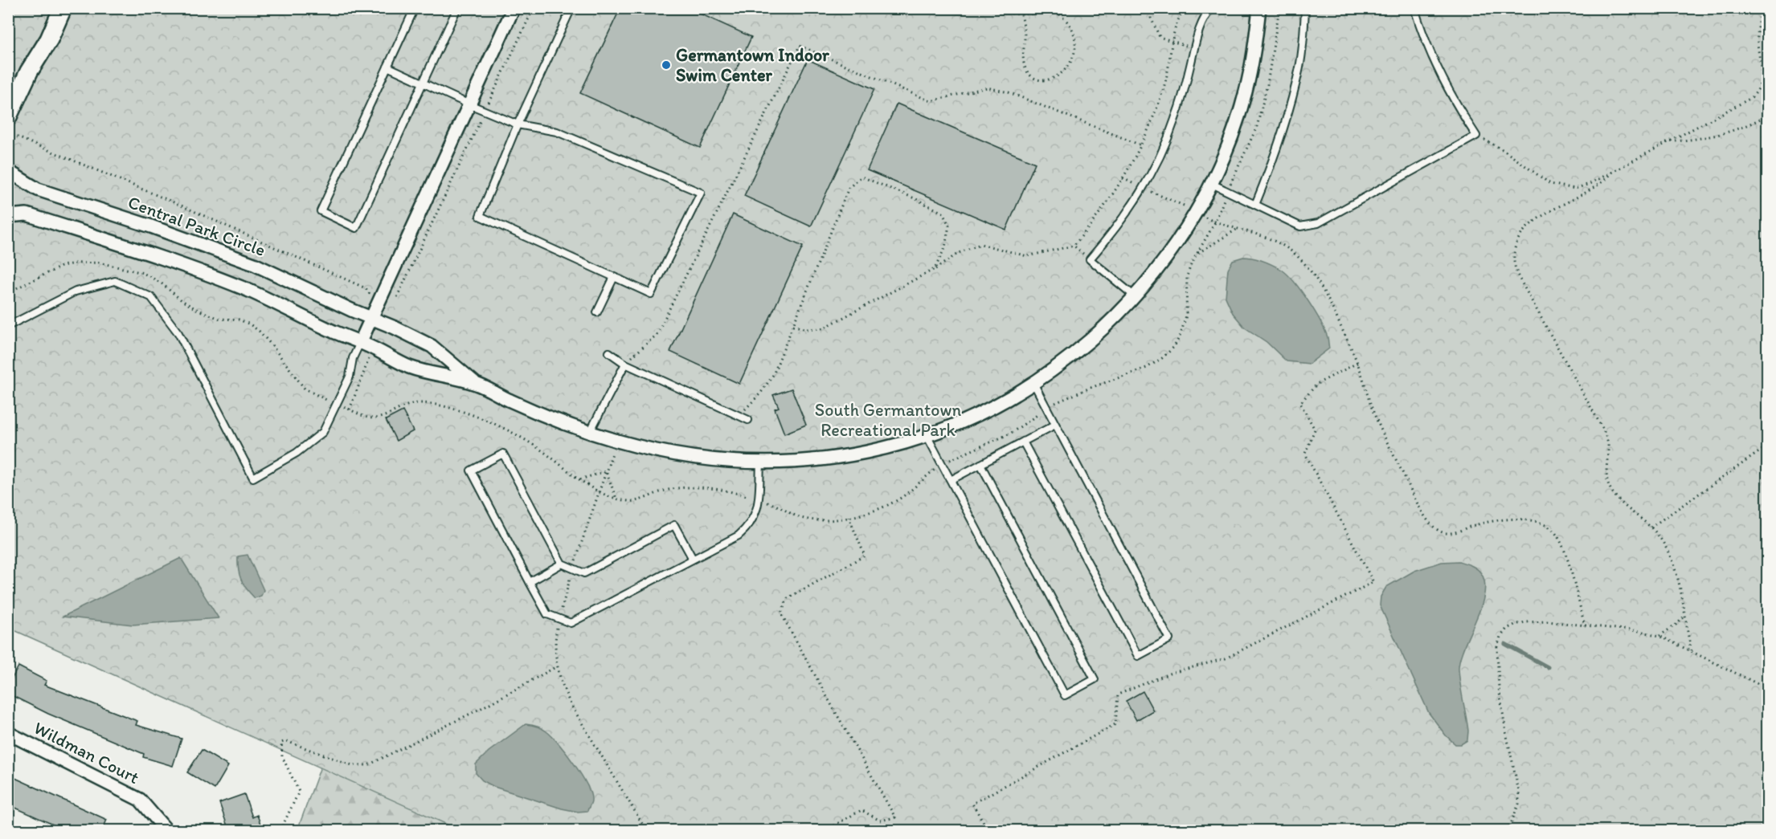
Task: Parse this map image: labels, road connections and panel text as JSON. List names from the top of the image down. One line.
{"streets":{"street":["Central Park Circle","Wildman Court"]},"parks":["South Germantown Recreational Park"],"places":["Germantown Indoor Swim Center"]}
